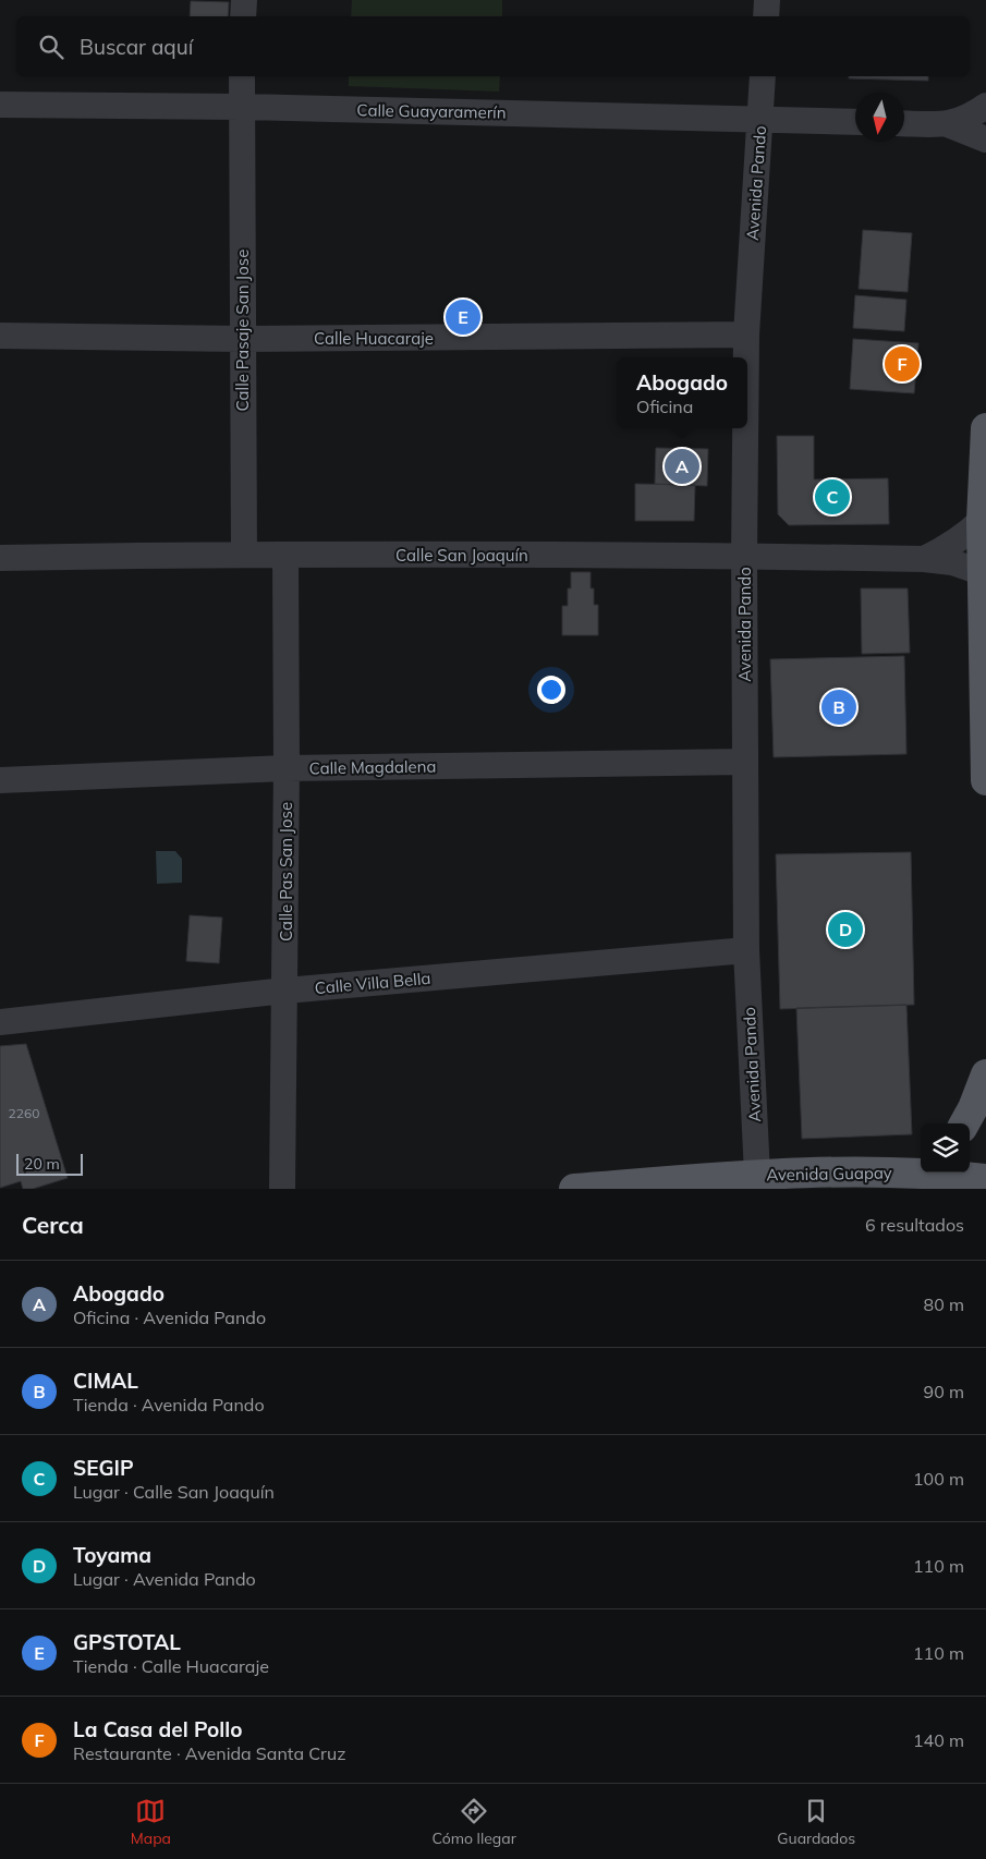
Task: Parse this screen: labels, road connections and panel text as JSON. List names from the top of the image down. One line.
{"streets":{"main road":["Avenida Guapay"],"street":["Calle Guayaramerín","Avenida Pando","Calle Pasaje San Jose","Calle Huacaraje","Calle San Joaquín","Calle Magdalena","Calle Pas San Jose","Calle Villa Bella"]},"crossings":[["Calle Guayaramerín","Avenida Pando"],["Calle Guayaramerín","Calle Pasaje San Jose"],["Avenida Pando","Calle Huacaraje"],["Avenida Pando","Calle San Joaquín"],["Avenida Pando","Calle Magdalena"],["Avenida Pando","Calle Villa Bella"],["Avenida Pando","Avenida Guapay"],["Calle Pasaje San Jose","Calle Huacaraje"],["Calle Pasaje San Jose","Calle San Joaquín"],["Calle San Joaquín","Calle Pas San Jose"],["Calle Magdalena","Calle Pas San Jose"],["Calle Pas San Jose","Calle Villa Bella"]],"house_numbers":["2260"],"scale_bar":"20 m","north":"bottom","page":{"search":"Buscar aquí","pins":["E","F","A","C","B","D"],"popup":["Abogado","Oficina"],"scale":"20 m","heading":["Cerca","6 resultados"],"list":[{"mark":"A","name":"Abogado","note":"Oficina · Avenida Pando","value":"80 m"},{"mark":"B","name":"CIMAL","note":"Tienda · Avenida Pando","value":"90 m"},{"mark":"C","name":"SEGIP","note":"Lugar · Calle San Joaquín","value":"100 m"},{"mark":"D","name":"Toyama","note":"Lugar · Avenida Pando","value":"110 m"},{"mark":"E","name":"GPSTOTAL","note":"Tienda · Calle Huacaraje","value":"110 m"},{"mark":"F","name":"La Casa del Pollo","note":"Restaurante · Avenida Santa Cruz","value":"140 m"}],"nav":["Mapa","Cómo llegar","Guardados"]}}
